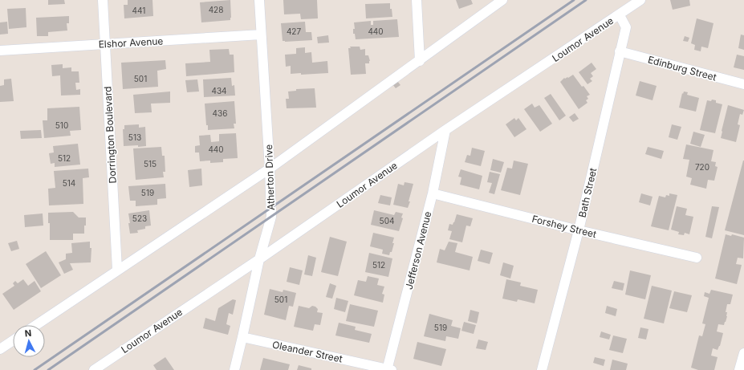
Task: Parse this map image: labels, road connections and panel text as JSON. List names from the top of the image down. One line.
{"streets":{"street":["Loumor Avenue","Elshor Avenue","Edinburg Street","Dorrington Boulevard","Atherton Drive","Bath Street","Forshey Street","Jefferson Avenue","Oleander Street"]},"crossings":[["Loumor Avenue","Atherton Drive"],["Loumor Avenue","Bath Street"],["Loumor Avenue","Jefferson Avenue"],["Elshor Avenue","Dorrington Boulevard"],["Elshor Avenue","Atherton Drive"],["Edinburg Street","Bath Street"],["Atherton Drive","Oleander Street"],["Bath Street","Forshey Street"],["Forshey Street","Jefferson Avenue"],["Jefferson Avenue","Oleander Street"]],"house_numbers":["428","441","427","440","501","434","436","510","513","440","512","515","720","514","519","523","504","512","501","519"],"north":"top"}
